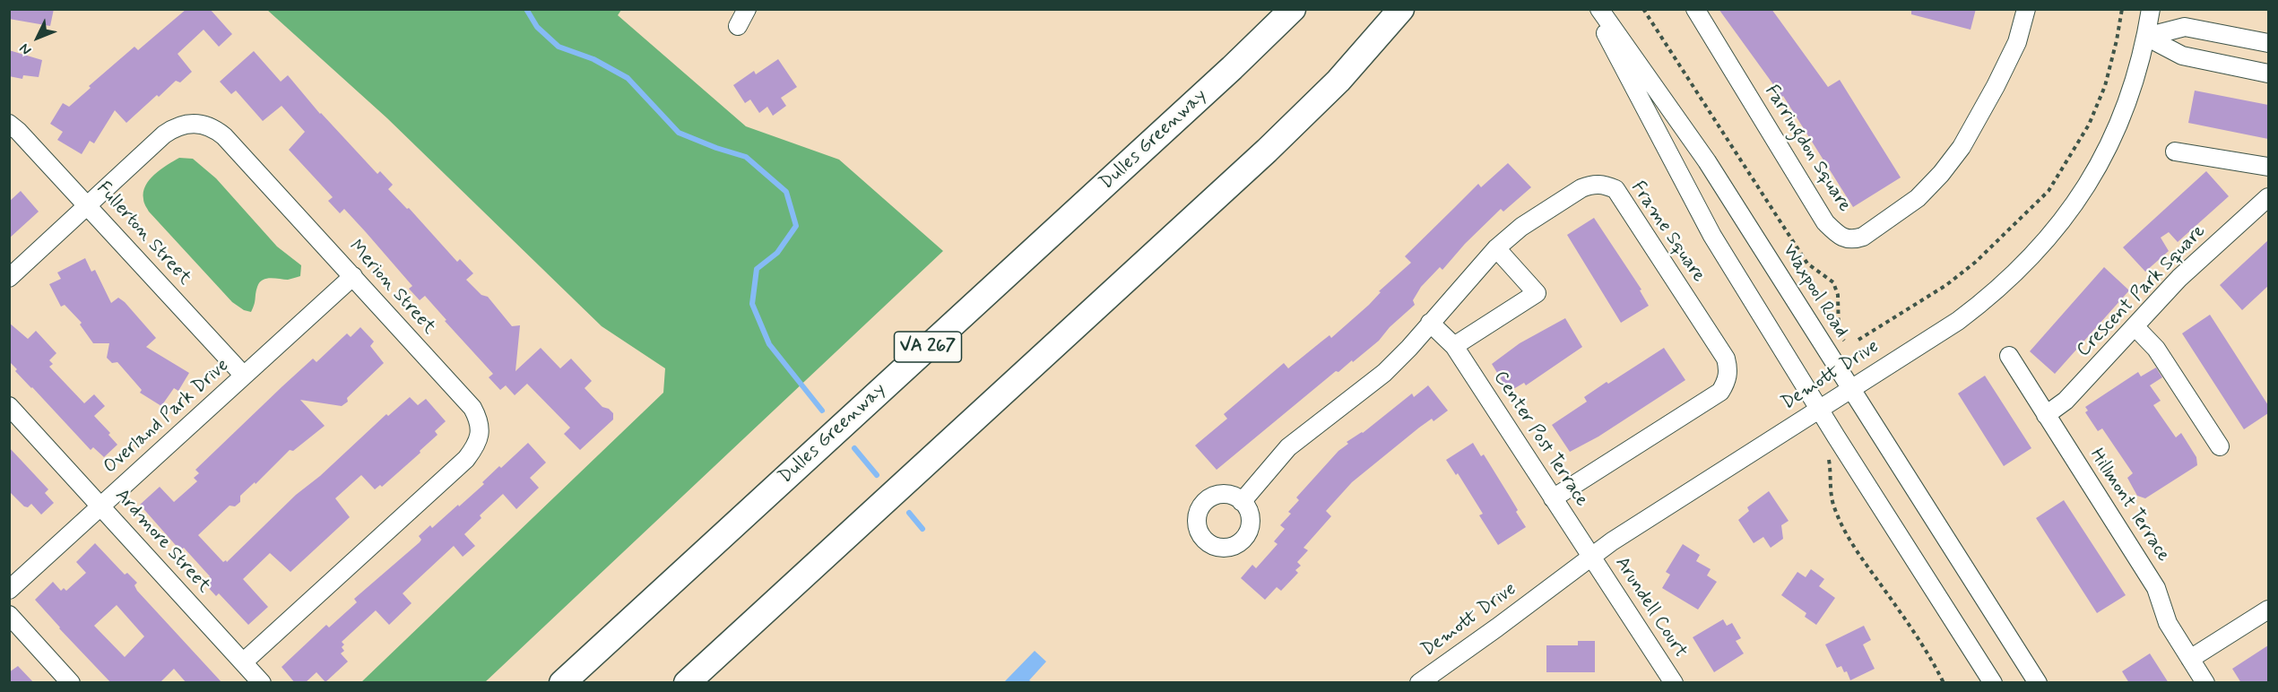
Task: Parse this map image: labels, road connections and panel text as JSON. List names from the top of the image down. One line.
{"streets":{"highway":["Dulles Greenway","VA 267"],"street":["Farringdon Square","Frame Square","Fullerton Street","Merion Street","Waxpool Road","Crescent Park Square","Demott Drive","Overland Park Drive","Center Post Terrace","Hillmont Terrace","Ardmore Street","Arundell Court"]},"crossings":[["Frame Square","Center Post Terrace"],["Fullerton Street","Merion Street"],["Fullerton Street","Overland Park Drive"],["Merion Street","Overland Park Drive"],["Merion Street","Ardmore Street"],["Waxpool Road","Demott Drive"],["Crescent Park Square","Hillmont Terrace"],["Demott Drive","Center Post Terrace"],["Demott Drive","Arundell Court"],["Overland Park Drive","Ardmore Street"],["Center Post Terrace","Arundell Court"]],"north":"bottom left"}
